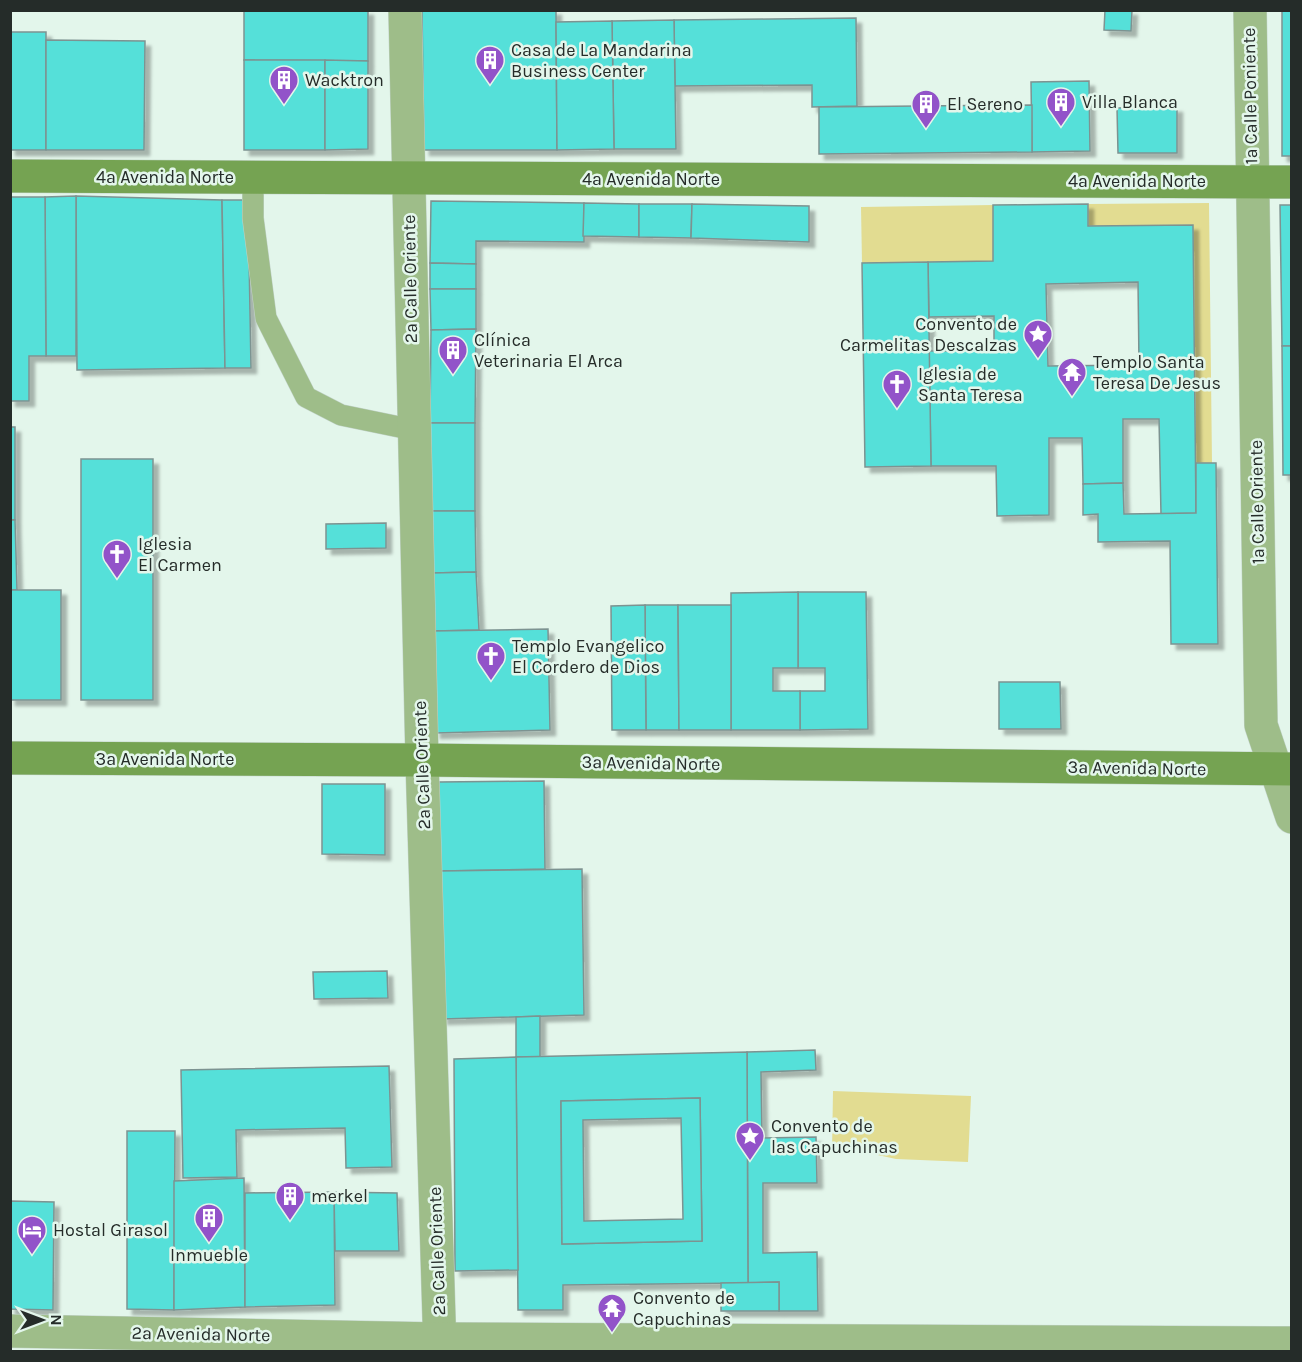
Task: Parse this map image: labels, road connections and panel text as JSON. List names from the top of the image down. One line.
{"streets":{"street":["1a Calle Poniente","4a Avenida Norte","2a Calle Oriente","1a Calle Oriente","3a Avenida Norte","2a Avenida Norte"]},"crossings":[["1a Calle Poniente","4a Avenida Norte"],["1a Calle Poniente","1a Calle Oriente"],["4a Avenida Norte","2a Calle Oriente"],["4a Avenida Norte","1a Calle Oriente"],["2a Calle Oriente","3a Avenida Norte"],["2a Calle Oriente","2a Avenida Norte"],["1a Calle Oriente","3a Avenida Norte"]],"places":{"building":["Casa de La Mandarina Business Center","Wacktron","Villa Blanca","El Sereno","Clínica Veterinaria El Arca","merkel","Inmueble"],"place":["Convento de Carmelitas Descalzas","Convento de las Capuchinas"],"temple":["Templo Santa Teresa De Jesus","Convento de Capuchinas"],"church":["Iglesia de Santa Teresa","Iglesia El Carmen","Templo Evangelico El Cordero de Dios"],"hotel":["Hostal Girasol"]},"north":"right"}
